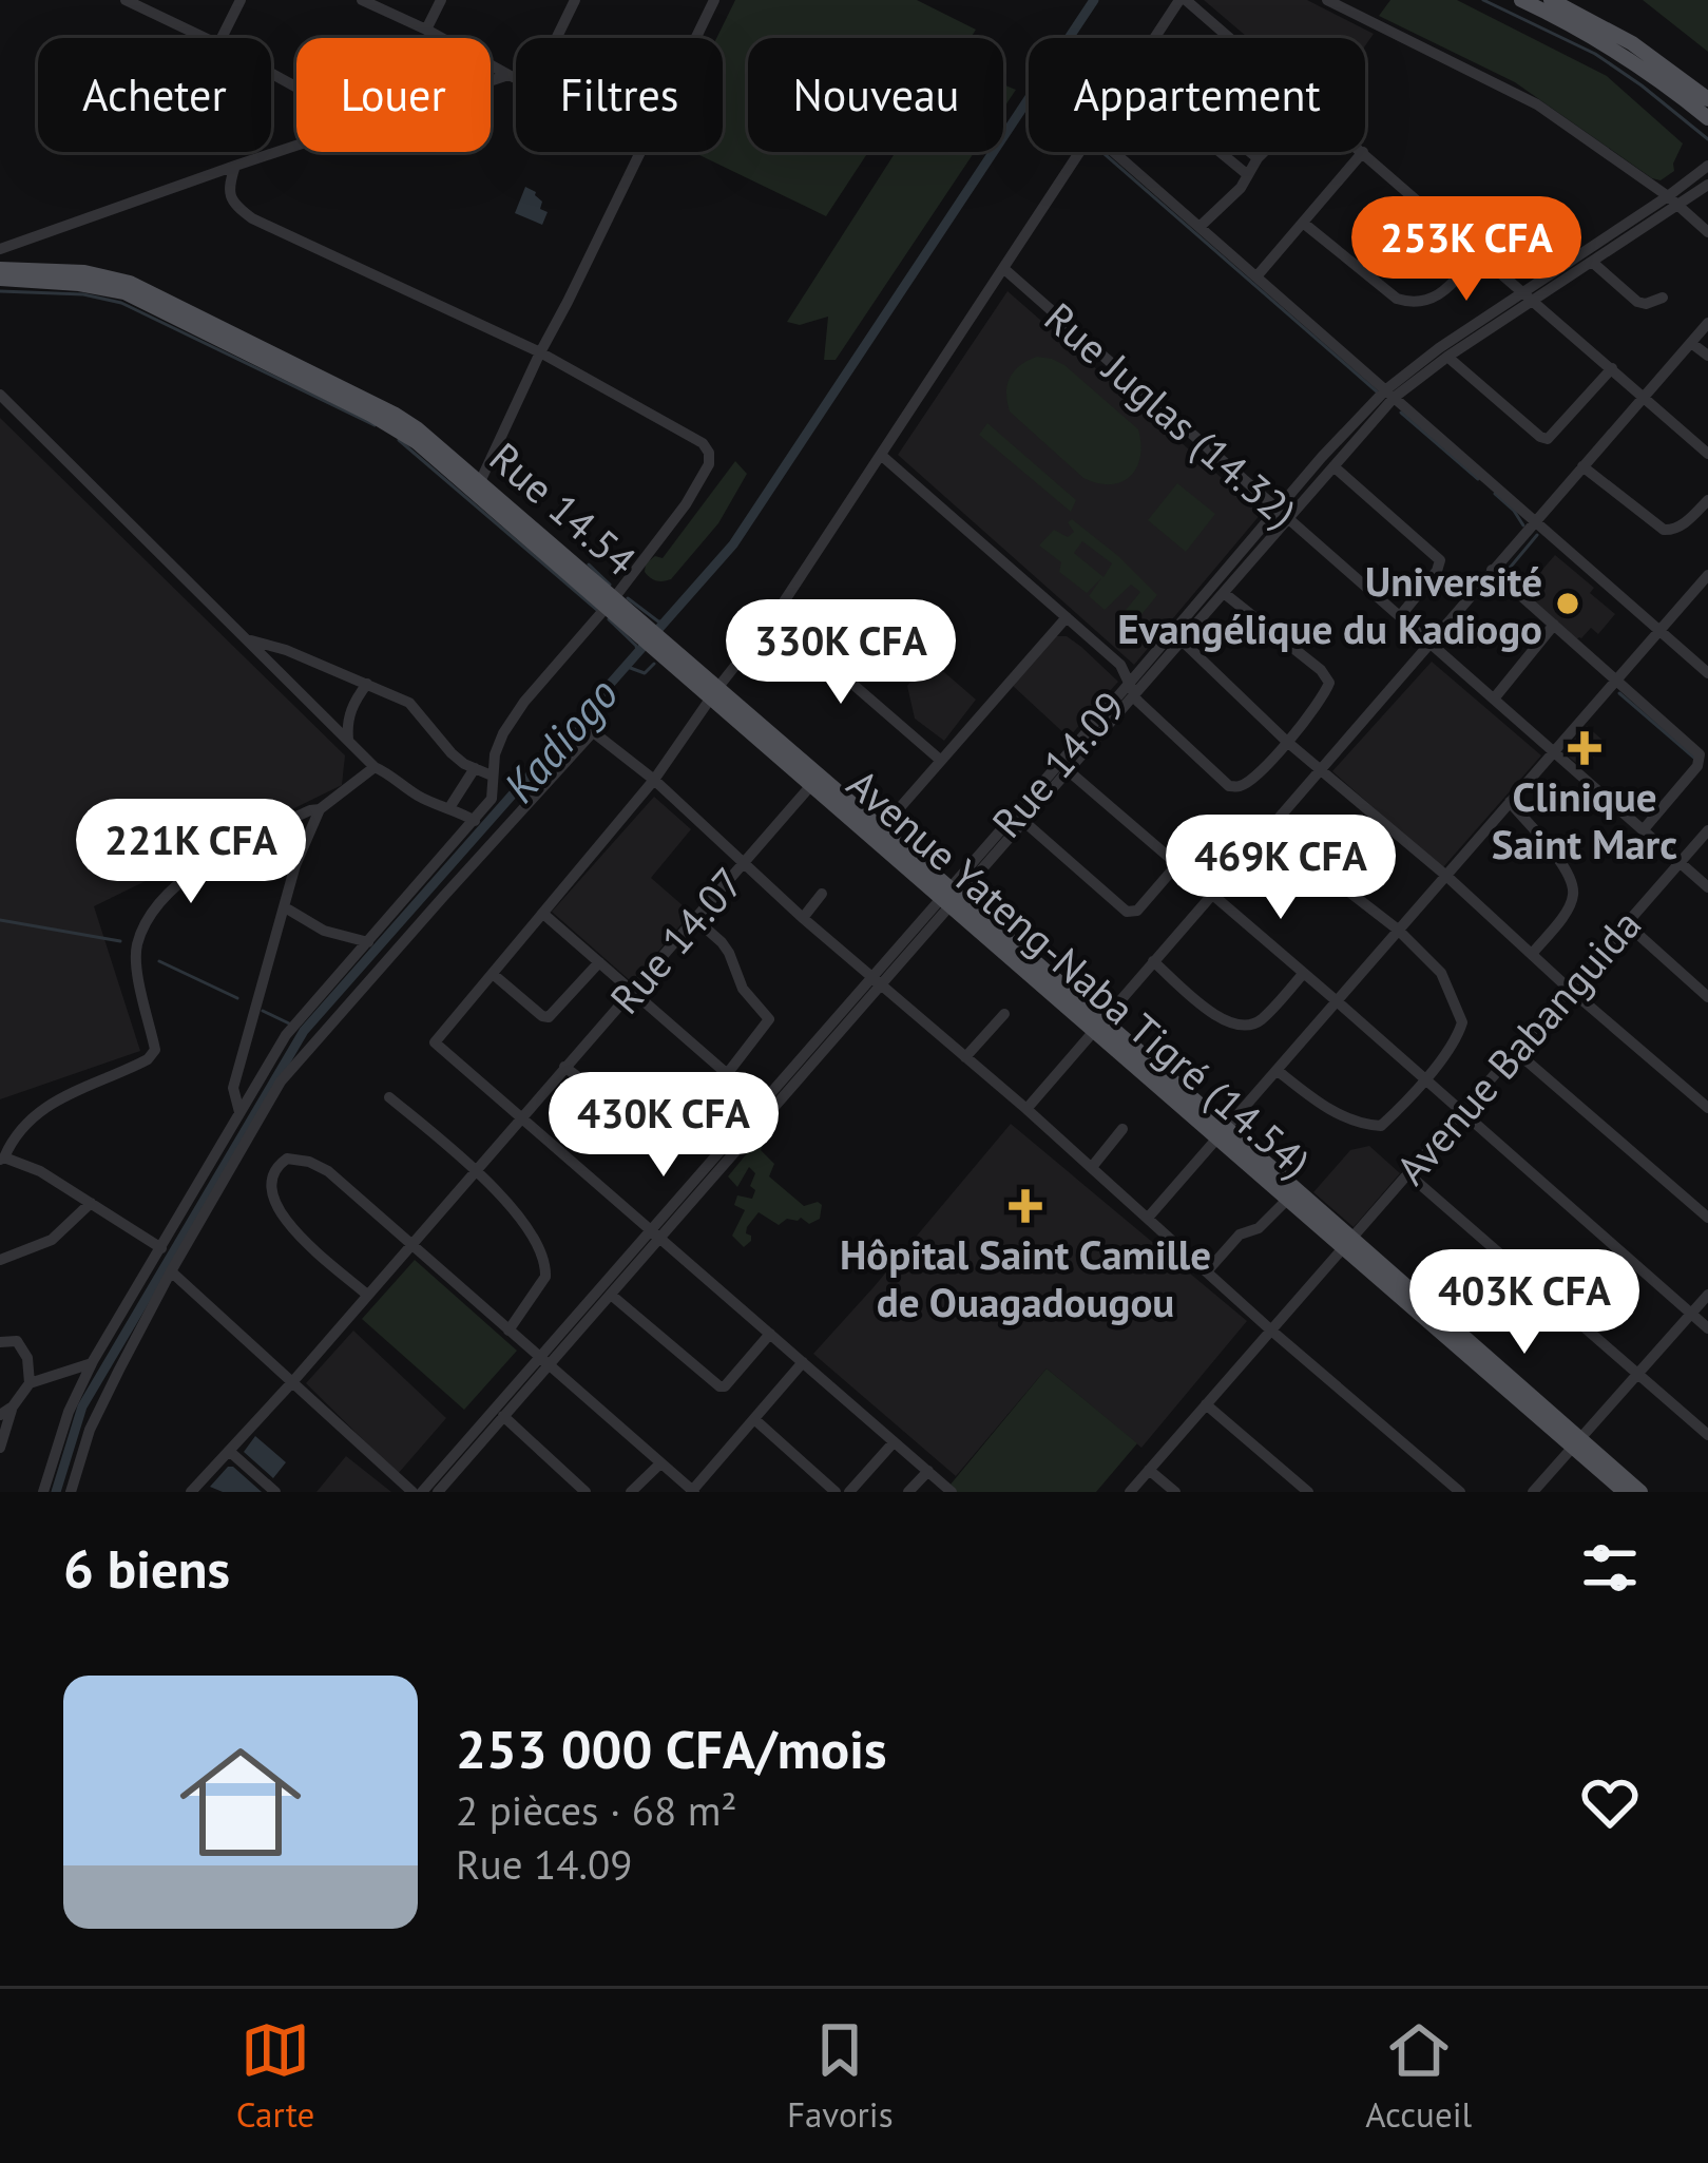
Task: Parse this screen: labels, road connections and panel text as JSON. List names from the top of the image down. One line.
{"streets":{"main road":["Rue 14.54","Avenue Yateng-Naba Tigré (14.54)"],"street":["Rue Juglas (14.32)","Rue 14.09","Rue 14.07","Avenue Babanguida"]},"crossings":[["Rue Juglas (14.32)","Rue 14.09"],["Rue Juglas (14.32)","Avenue Babanguida"],["Rue 14.54","Rue 14.09"],["Rue 14.54","Avenue Yateng-Naba Tigré (14.54)"],["Rue 14.09","Avenue Yateng-Naba Tigré (14.54)"],["Rue 14.07","Avenue Yateng-Naba Tigré (14.54)"],["Avenue Yateng-Naba Tigré (14.54)","Avenue Babanguida"]],"water":["Kadiogo"],"places":{"other":["Université Evangélique du Kadiogo"],"health":["Clinique Saint Marc","Hôpital Saint Camille de Ouagadougou"]},"page":{"chip":["Acheter","Louer","Filtres","Nouveau","Appartement"],"price":["253K CFA","330K CFA","221K CFA","469K CFA","430K CFA","403K CFA"],"heading":"6 biens","list":[{"name":"253 000 CFA/mois","note":"2 pièces · 68 m² · Rue 14.09"}],"tabs":["Carte","Favoris","Accueil"]}}
